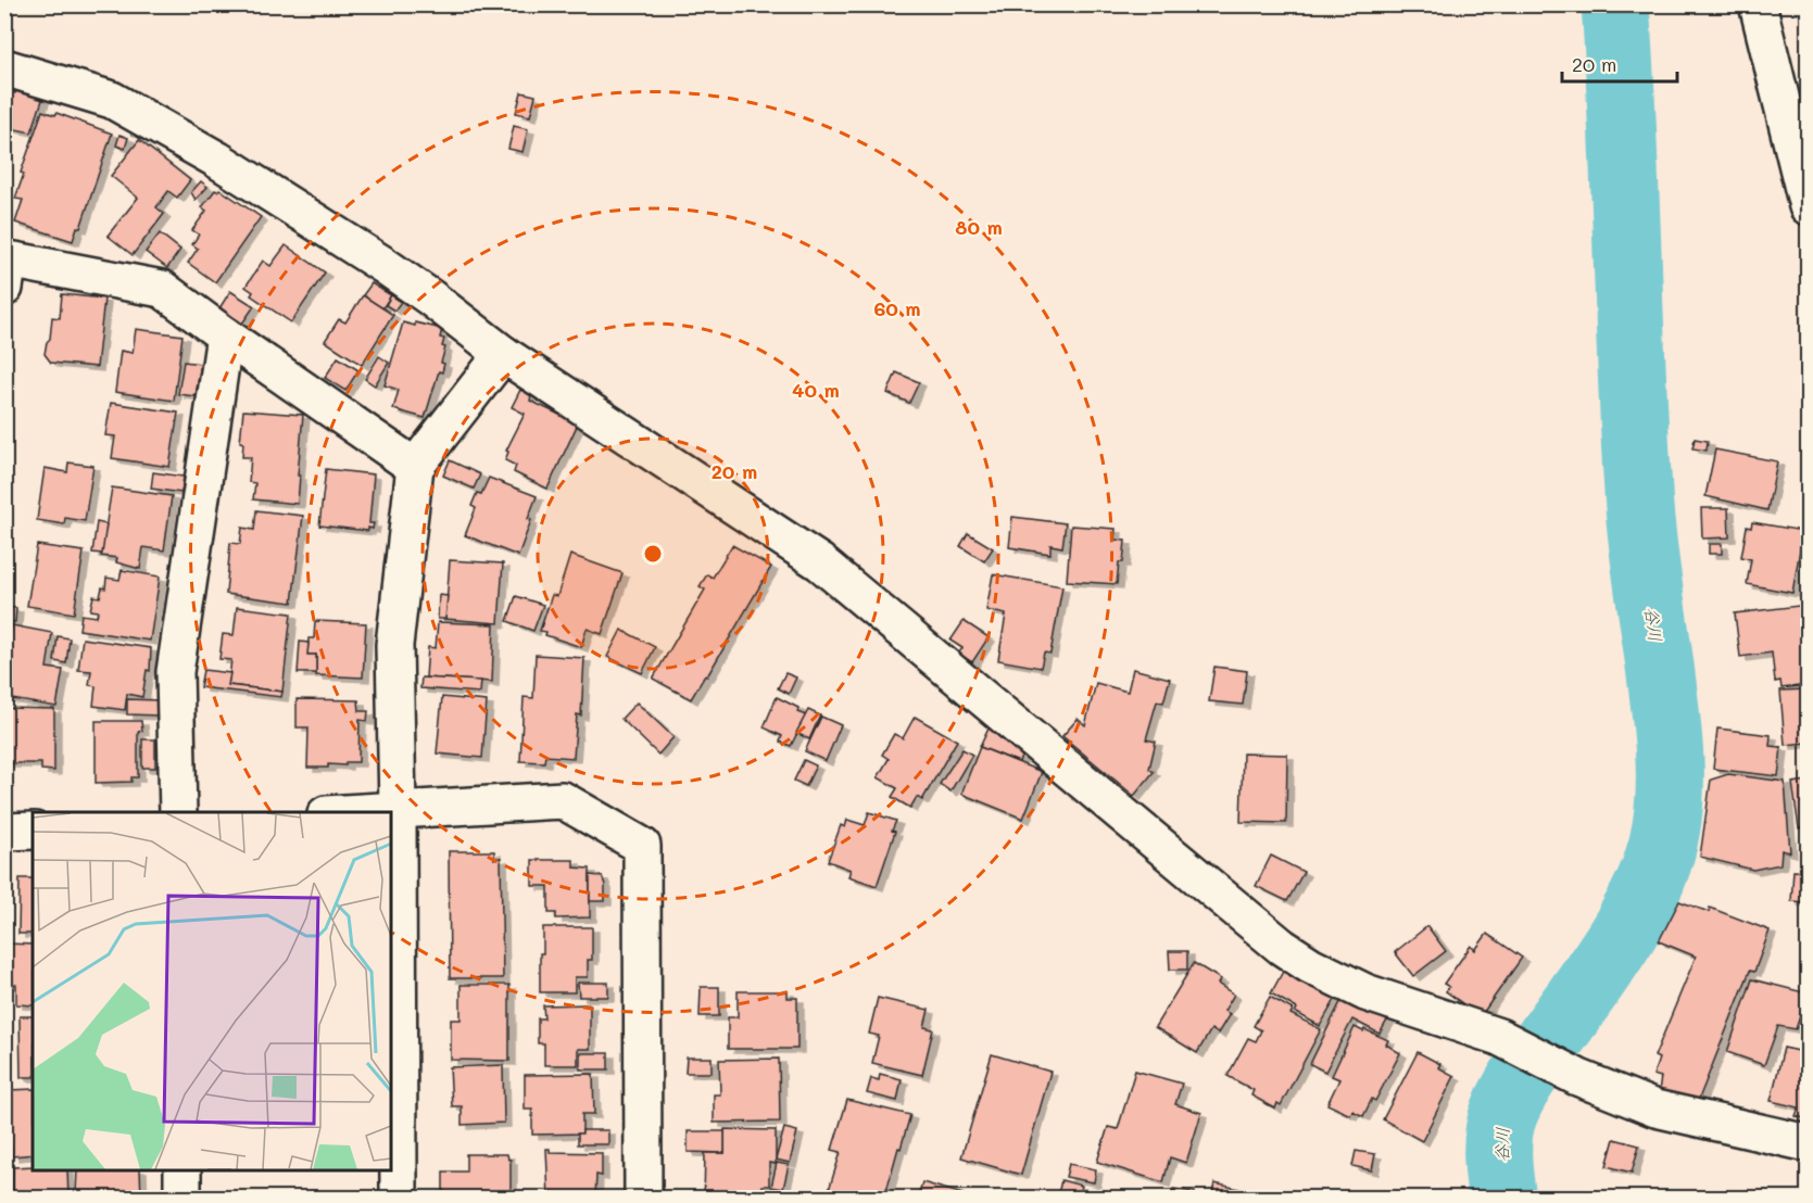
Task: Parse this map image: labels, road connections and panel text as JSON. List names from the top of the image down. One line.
{"water":["谷川"],"scale_bar":"20 m","rings":["80 m","60 m","40 m","20 m"]}
